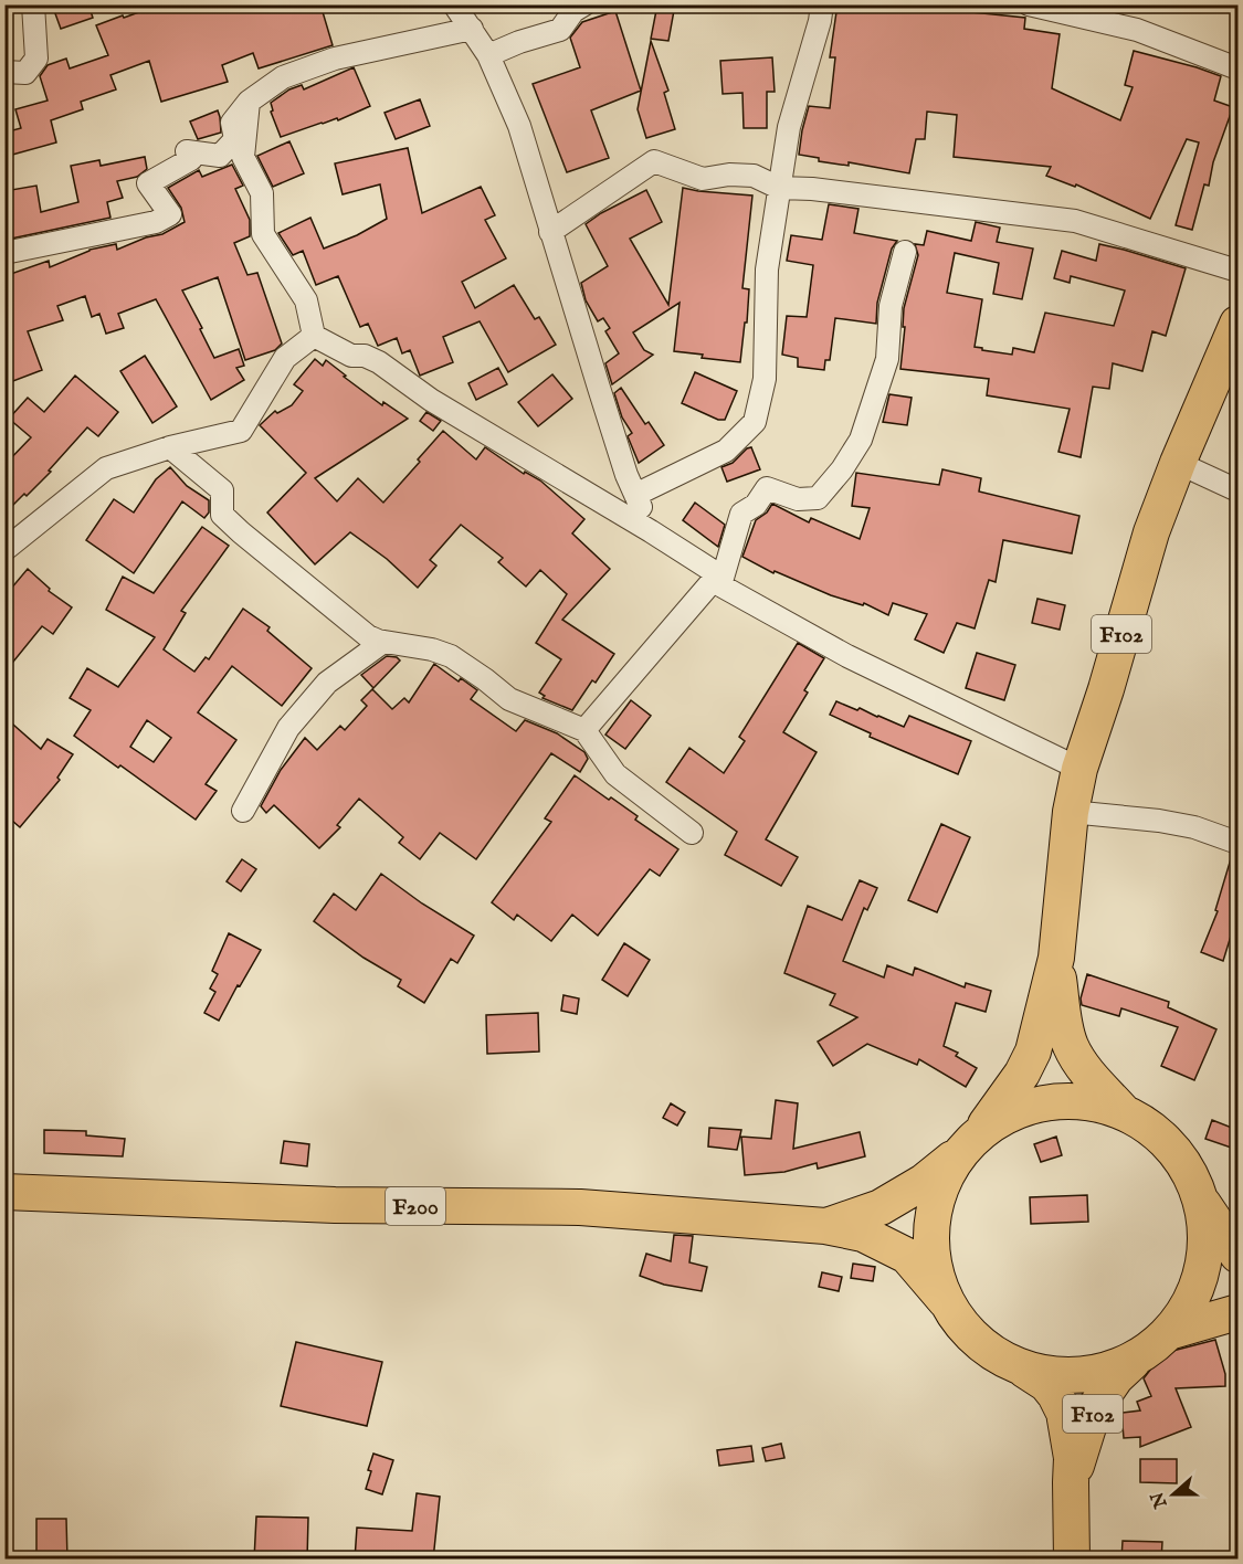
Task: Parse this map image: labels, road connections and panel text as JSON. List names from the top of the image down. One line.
{"streets":{"main road":["F102","F200"]},"crossings":[["F102","F200"]],"north":"left"}
